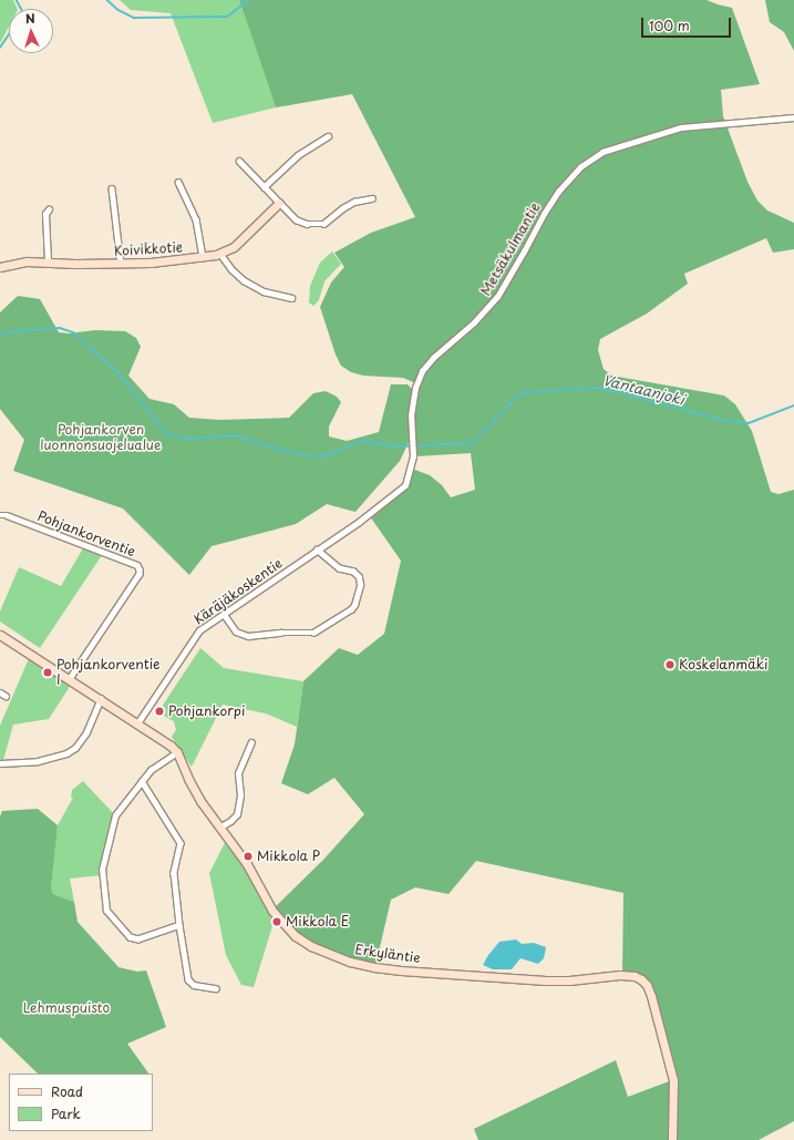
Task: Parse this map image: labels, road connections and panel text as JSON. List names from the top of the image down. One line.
{"streets":{"street":["Koivikkotie","Metsäkulmantie","Pohjankorventie","Käräjäkoskentie","Erkyläntie"]},"crossings":[["Metsäkulmantie","Käräjäkoskentie"]],"water":["Vantaanjoki"],"parks":["Pohjankorven luonnonsuojelualue","Lehmuspuisto"],"places":["Koskelanmäki","Pohjankorventie I","Pohjankorpi","Mikkola P","Mikkola E"],"legend":["Road","Park"],"scale_bar":"100 m","north":"top"}
